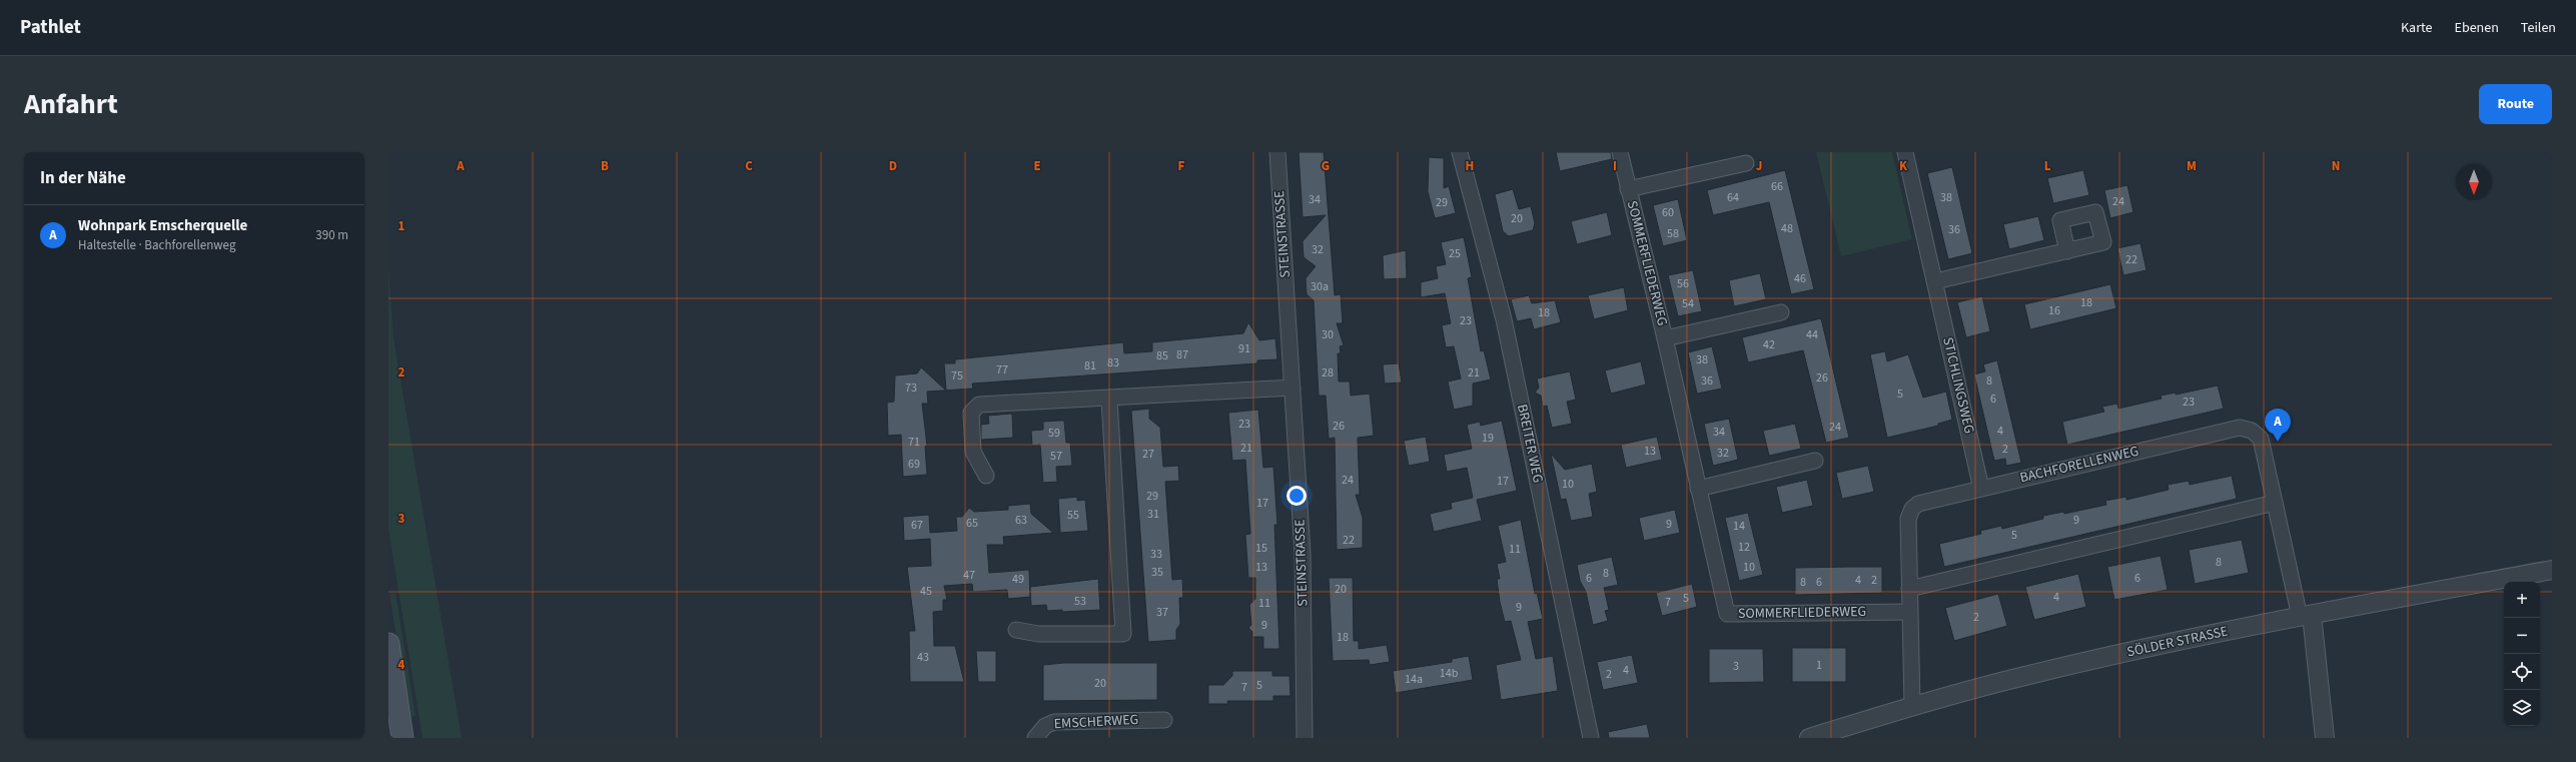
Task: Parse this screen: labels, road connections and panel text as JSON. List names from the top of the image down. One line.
{"streets":{"street":["STEINSTRASSE","SOMMERFLIEDERWEG","STICHLINGSWEG","BREITER WEG","BACHFORELLENWEG","SÖLDER STRASSE","EMSCHERWEG"]},"crossings":[["SOMMERFLIEDERWEG","BACHFORELLENWEG"],["STICHLINGSWEG","BACHFORELLENWEG"],["BACHFORELLENWEG","SÖLDER STRASSE"]],"house_numbers":["66","64","38","34","24","29","60","20","48","36","58","32","25","22","46","56","30a","18","54","16","18","23","30","44","42","91","87","85","38","83","81","77","28","21","75","26","36","8","73","5","6","23","23","26","24","4","34","59","19","71","21","2","13","32","27","57","69","24","17","10","29","17","31","55","63","9","65","9","67","14","5","22","12","15","11","33","8","13","10","35","8","47","6","6","49","4","2","8","6","20","45","4","5","53","7","11","9","37","2","9","18","43","1","3","4","14b","2","14a","20","5","7"],"north":"bottom","page":{"header":"Pathlet","nav":["Karte","Ebenen","Teilen"],"title":"Anfahrt","buttons":"Route","heading":"In der Nähe","list":[{"mark":"A","name":"Wohnpark Emscherquelle","note":"Haltestelle · Bachforellenweg","value":"390 m"}],"pins":"A","map_buttons":["+","−"]},"grid":{"columns":["A","B","C","D","E","F","G","H","I","J","K","L","M","N"],"rows":["1","2","3","4"]}}
